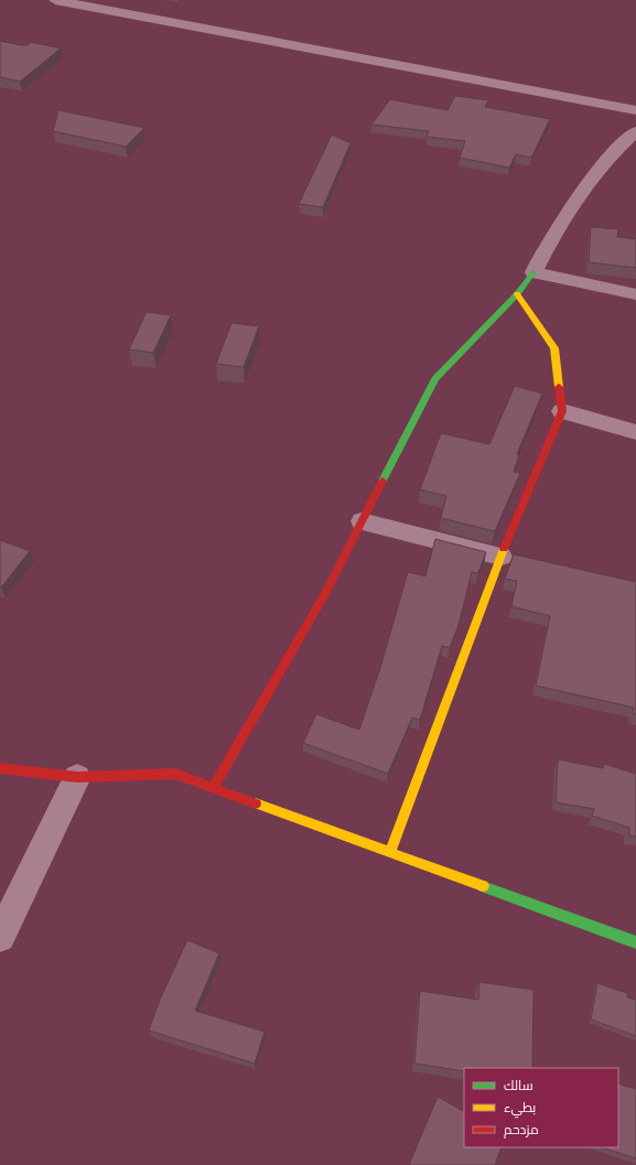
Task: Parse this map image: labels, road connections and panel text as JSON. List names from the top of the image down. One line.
{"legend":["سالك","بطيء","مزدحم"]}
